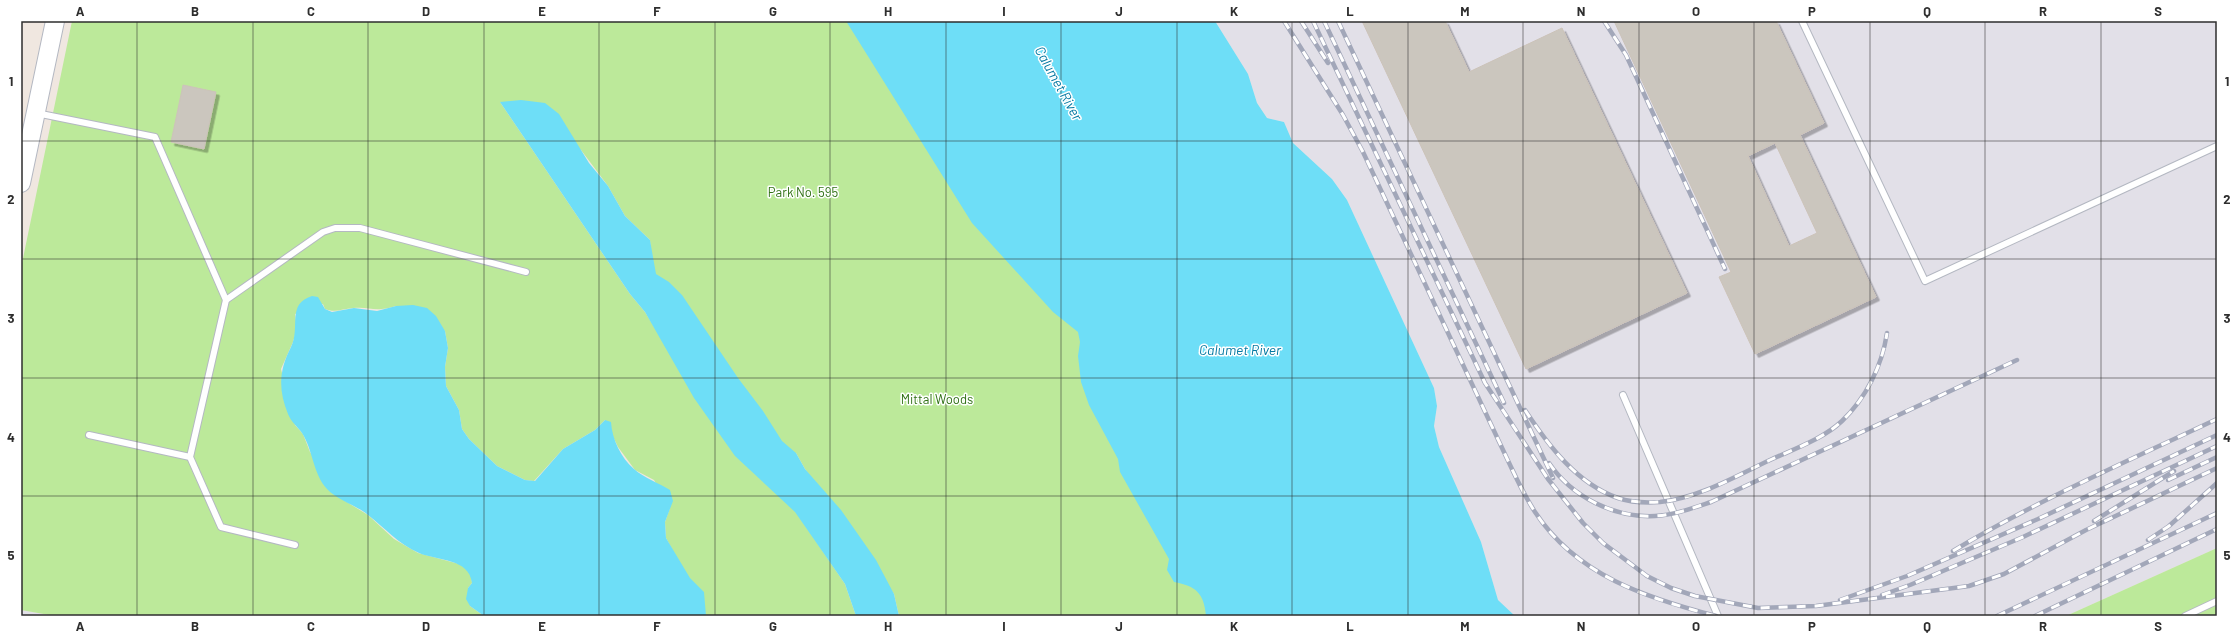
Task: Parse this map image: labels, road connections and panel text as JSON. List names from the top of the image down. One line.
{"water":["Calumet River"],"parks":["Park No. 595","Mittal Woods"],"grid":{"columns":["A","B","C","D","E","F","G","H","I","J","K","L","M","N","O","P","Q","R","S"],"rows":["1","2","3","4","5"]}}
